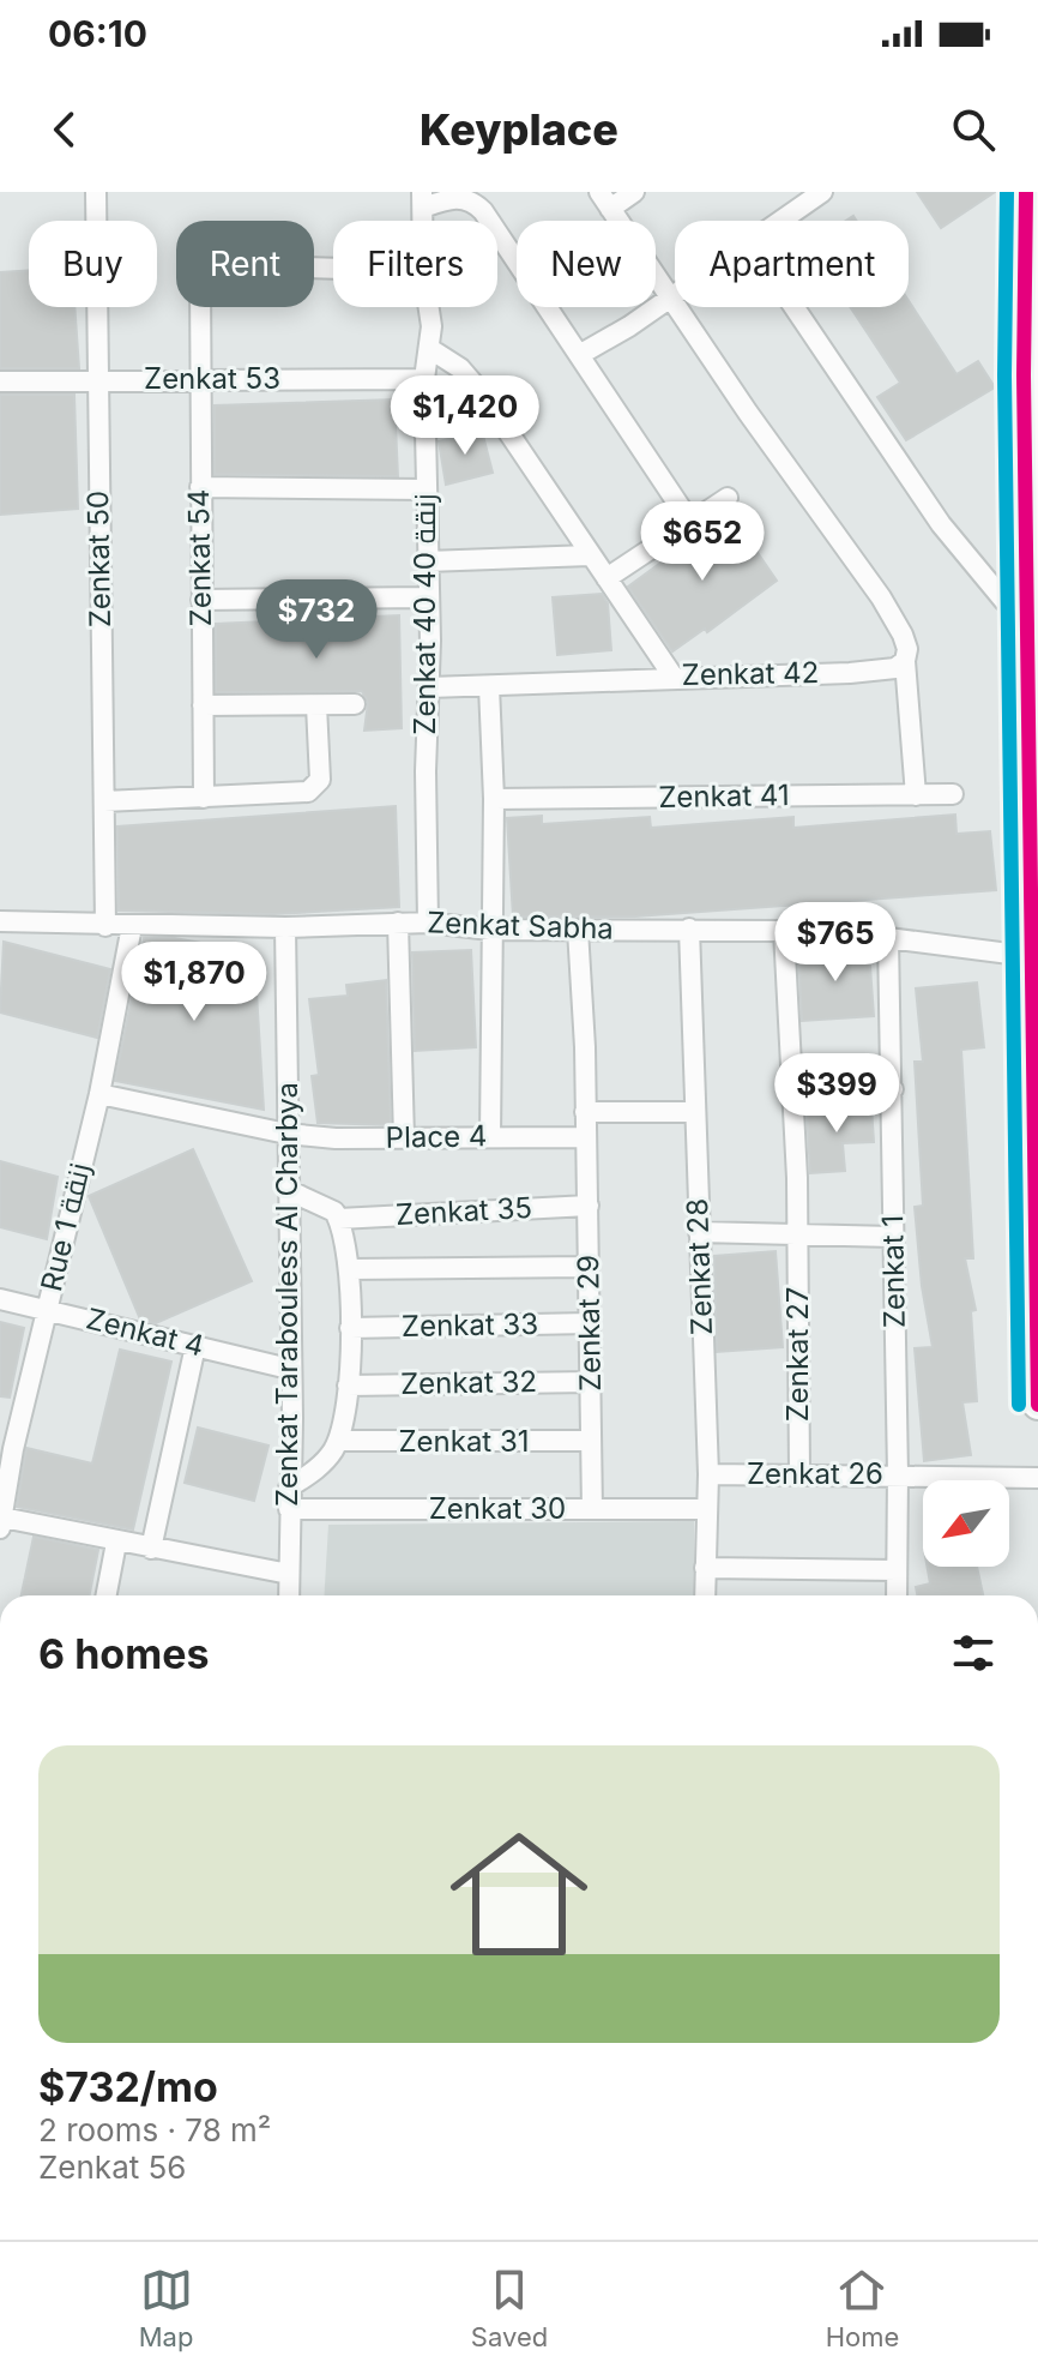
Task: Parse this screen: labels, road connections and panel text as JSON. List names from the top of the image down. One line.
{"streets":{"street":["Zenkat 53","Zenkat 54","Zenkat 50","Zenkat 40 زنقة 40","Zenkat 42","Zenkat 41","Zenkat Sabha","Place 4","Zenkat 35","Rue 1 زنقة","Zenkat 28","Zenkat 1","Zenkat Tarabouless Al Charbya","Zenkat 29","Zenkat 33","Zenkat 4","Zenkat 27","Zenkat 32","Zenkat 31","Zenkat 26","Zenkat 30"]},"crossings":[["Zenkat 53","Zenkat 54"],["Zenkat 53","Zenkat 50"],["Zenkat 53","Zenkat 40 زنقة 40"],["Zenkat 50","Zenkat Sabha"],["Zenkat 40 زنقة 40","Zenkat 42"],["Zenkat 40 زنقة 40","Zenkat Sabha"],["Zenkat Sabha","Rue 1 زنقة"],["Zenkat Sabha","Zenkat 28"],["Zenkat Sabha","Zenkat 1"],["Zenkat Sabha","Zenkat Tarabouless Al Charbya"],["Zenkat Sabha","Zenkat 29"],["Zenkat Sabha","Zenkat 27"],["Place 4","Rue 1 زنقة"],["Place 4","Zenkat Tarabouless Al Charbya"],["Place 4","Zenkat 29"],["Zenkat 35","Zenkat 29"],["Rue 1 زنقة","Zenkat 4"],["Zenkat 28","Zenkat 26"],["Zenkat 28","Zenkat 30"],["Zenkat 1","Zenkat 26"],["Zenkat Tarabouless Al Charbya","Zenkat 4"],["Zenkat Tarabouless Al Charbya","Zenkat 30"],["Zenkat 29","Zenkat 33"],["Zenkat 29","Zenkat 32"],["Zenkat 29","Zenkat 31"],["Zenkat 29","Zenkat 30"],["Zenkat 27","Zenkat 26"]],"north":"bottom left","page":{"status":"06:10","header":"Keyplace","chip":["Buy","Rent","Filters","New","Apartment"],"price":["$1,420","$652","$732","$765","$1,870","$399"],"heading":"6 homes","list":[{"name":"$732/mo","note":"2 rooms · 78 m² · Zenkat 56"}],"tabs":["Map","Saved","Home"]}}
